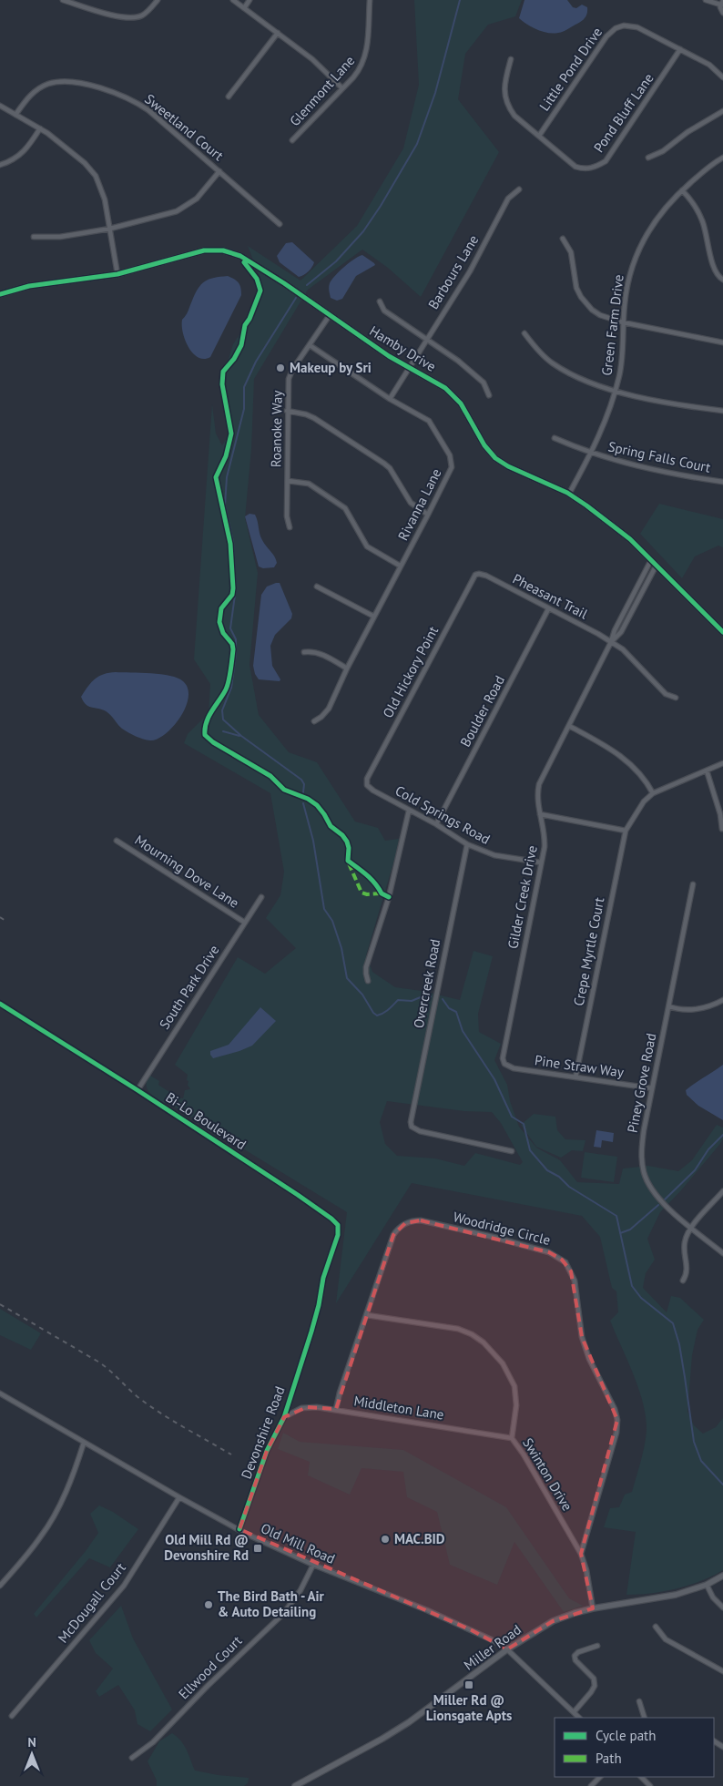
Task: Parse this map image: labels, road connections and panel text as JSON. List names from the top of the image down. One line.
{"streets":{"street":["Little Pond Drive","Glenmont Lane","Pond Bluff Lane","Sweetland Court","Barbours Lane","Green Farm Drive","Hamby Drive","Roanoke Way","Spring Falls Court","Rivanna Lane","Pheasant Trail","Old Hickory Point","Boulder Road","Cold Springs Road","Mourning Dove Lane","Gilder Creek Drive","Crepe Myrtle Court","Overcreek Road","South Park Drive","Pine Straw Way","Piney Grove Road","Bi-Lo Boulevard","Woodridge Circle","Middleton Lane","Devonshire Road","Swinton Drive","Old Mill Road","McDougall Court","Miller Road","Ellwood Court"]},"crossings":[["Little Pond Drive","Pond Bluff Lane"],["Barbours Lane","Hamby Drive"],["Barbours Lane","Rivanna Lane"],["Green Farm Drive","Hamby Drive"],["Green Farm Drive","Spring Falls Court"],["Hamby Drive","Roanoke Way"],["Hamby Drive","Gilder Creek Drive"],["Roanoke Way","Rivanna Lane"],["Pheasant Trail","Old Hickory Point"],["Pheasant Trail","Boulder Road"],["Pheasant Trail","Gilder Creek Drive"],["Old Hickory Point","Cold Springs Road"],["Boulder Road","Cold Springs Road"],["Cold Springs Road","Gilder Creek Drive"],["Cold Springs Road","Overcreek Road"],["Mourning Dove Lane","South Park Drive"],["Gilder Creek Drive","Pine Straw Way"],["Crepe Myrtle Court","Pine Straw Way"],["South Park Drive","Bi-Lo Boulevard"],["Pine Straw Way","Piney Grove Road"],["Bi-Lo Boulevard","Devonshire Road"],["Woodridge Circle","Middleton Lane"],["Woodridge Circle","Swinton Drive"],["Middleton Lane","Devonshire Road"],["Middleton Lane","Swinton Drive"],["Devonshire Road","Old Mill Road"],["Swinton Drive","Miller Road"],["Old Mill Road","McDougall Court"],["Old Mill Road","Miller Road"],["Old Mill Road","Ellwood Court"]],"places":{"other":["Makeup by Sri","MAC.BID","The Bird Bath - Air & Auto Detailing"],"transit":["Old Mill Rd @ Devonshire Rd","Miller Rd @ Lionsgate Apts"]},"legend":["Cycle path","Path"],"north":"top"}
